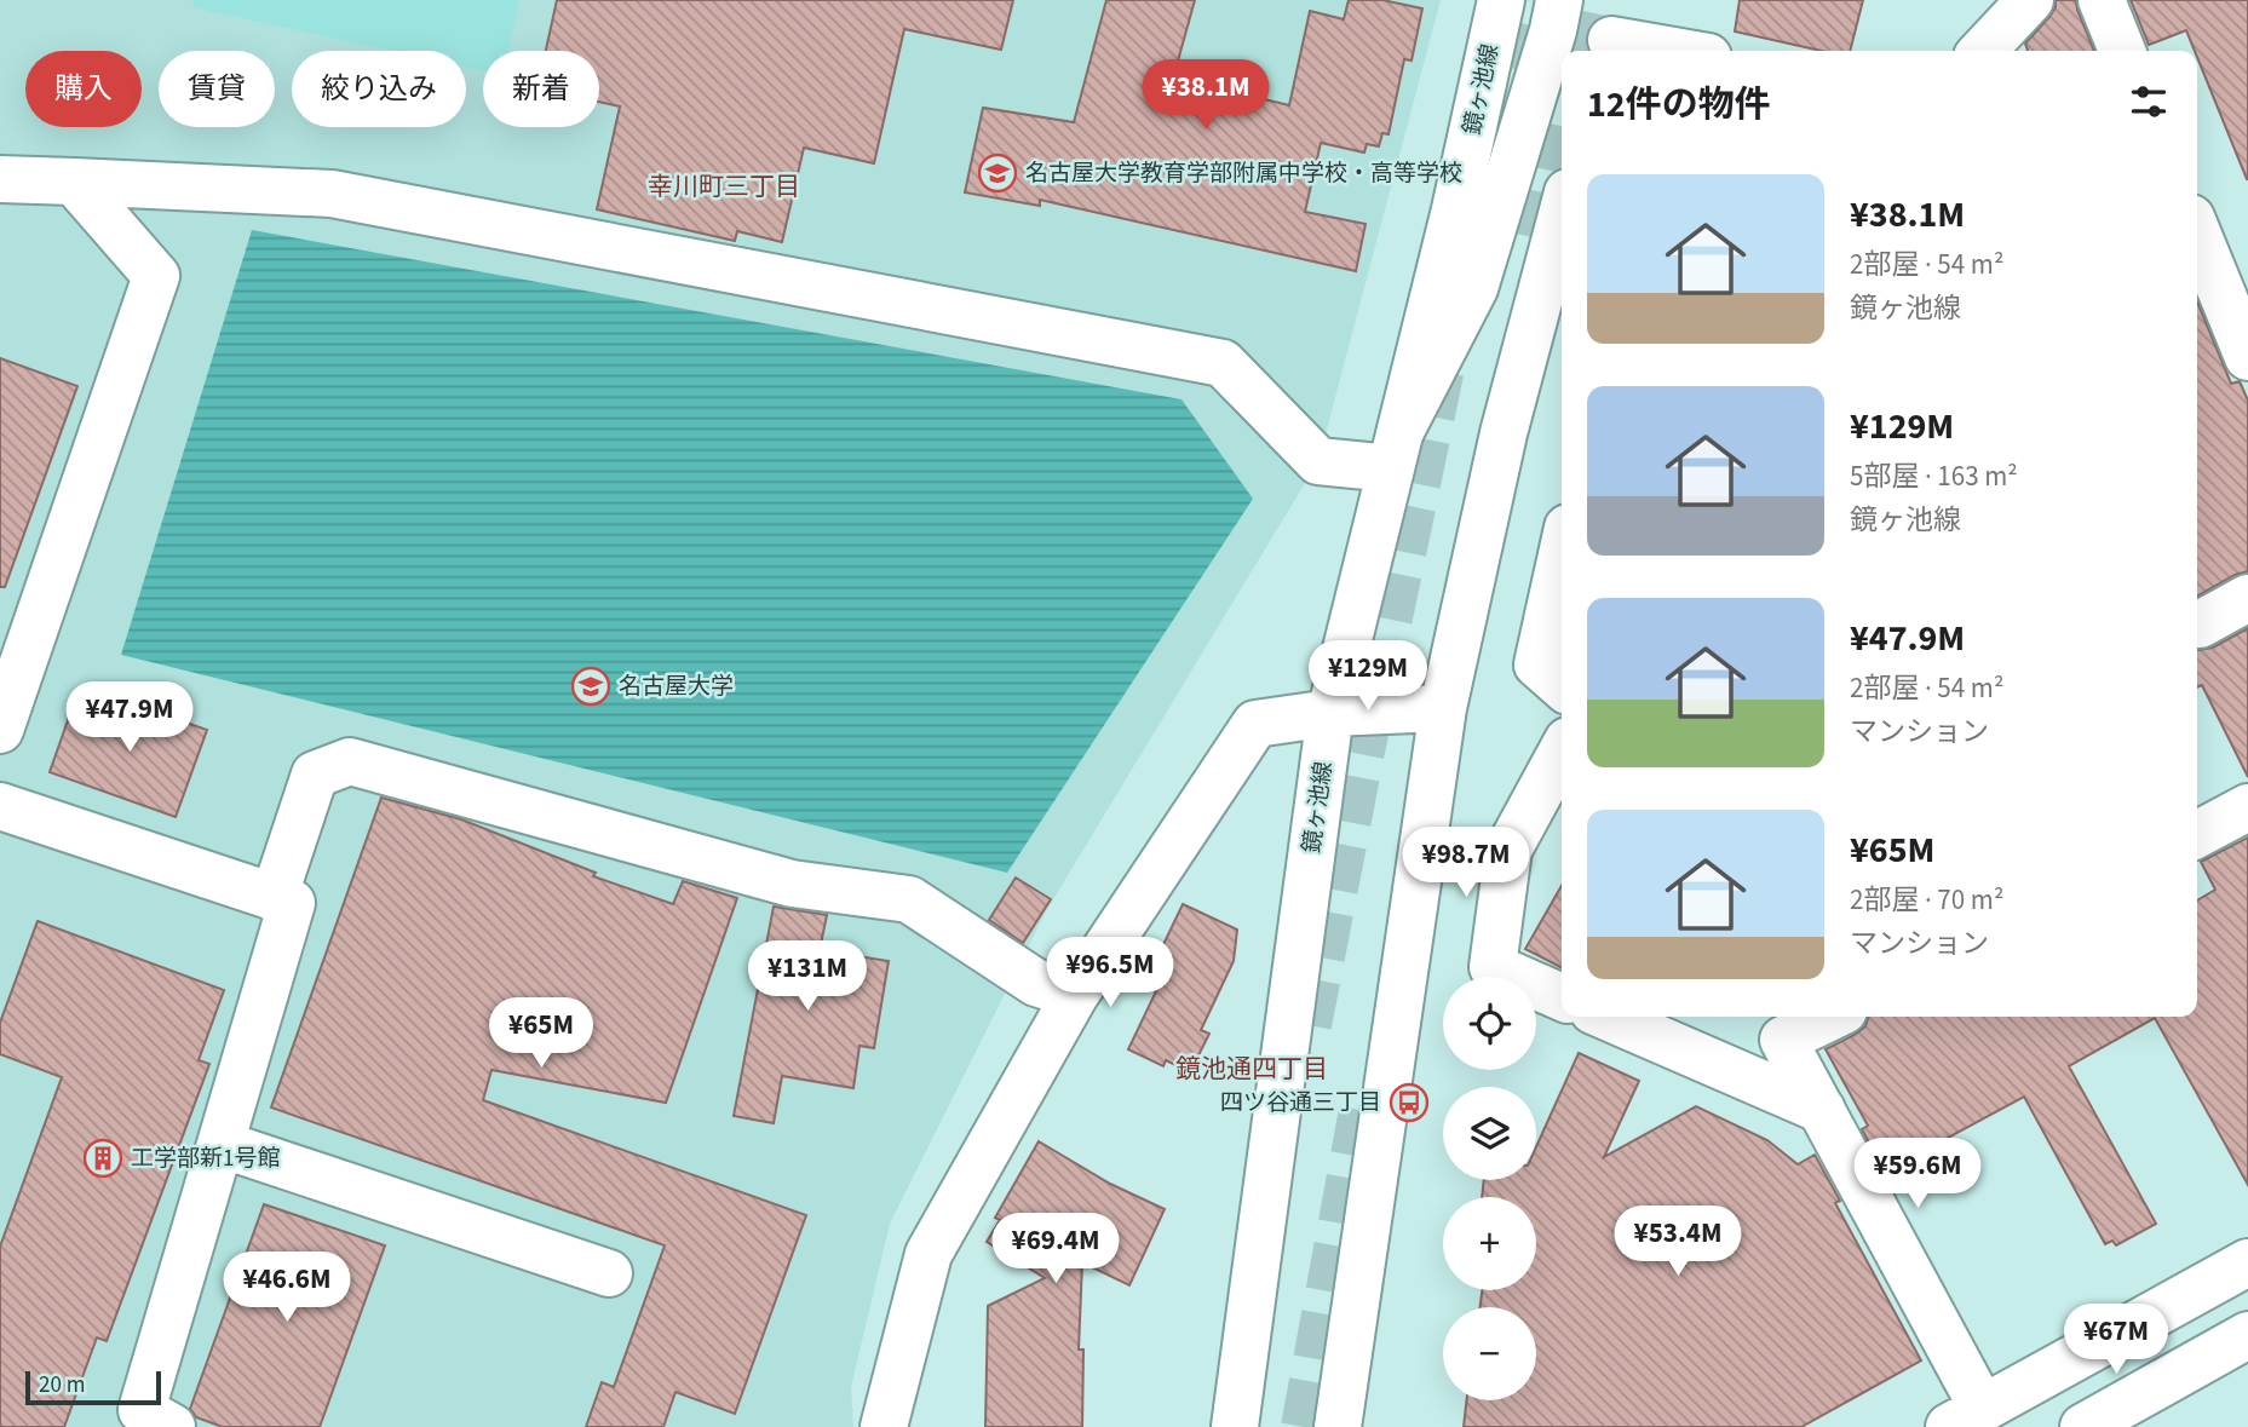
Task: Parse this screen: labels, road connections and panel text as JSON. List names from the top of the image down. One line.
{"streets":{"main road":["鏡ヶ池線"]},"districts":["幸川町三丁目","鏡池通四丁目"],"places":{"school or university":["名古屋大学教育学部附属中学校・高等学校","名古屋大学"],"bus stop":["四ツ谷通三丁目"],"building":["工学部新1号館"]},"scale_bar":"20 m","page":{"chip":["購入","賃貸","絞り込み","新着"],"heading":"12件の物件","price":["¥38.1M","¥129M","¥47.9M","¥98.7M","¥96.5M","¥131M","¥65M","¥59.6M","¥53.4M","¥69.4M","¥46.6M","¥67M"],"list":[{"name":"¥38.1M","note":"2部屋 · 54 m² · 鏡ヶ池線"},{"name":"¥129M","note":"5部屋 · 163 m² · 鏡ヶ池線"},{"name":"¥47.9M","note":"2部屋 · 54 m² · マンション"},{"name":"¥65M","note":"2部屋 · 70 m² · マンション"}],"map_buttons":["+","−"],"scale":"20 m"}}
